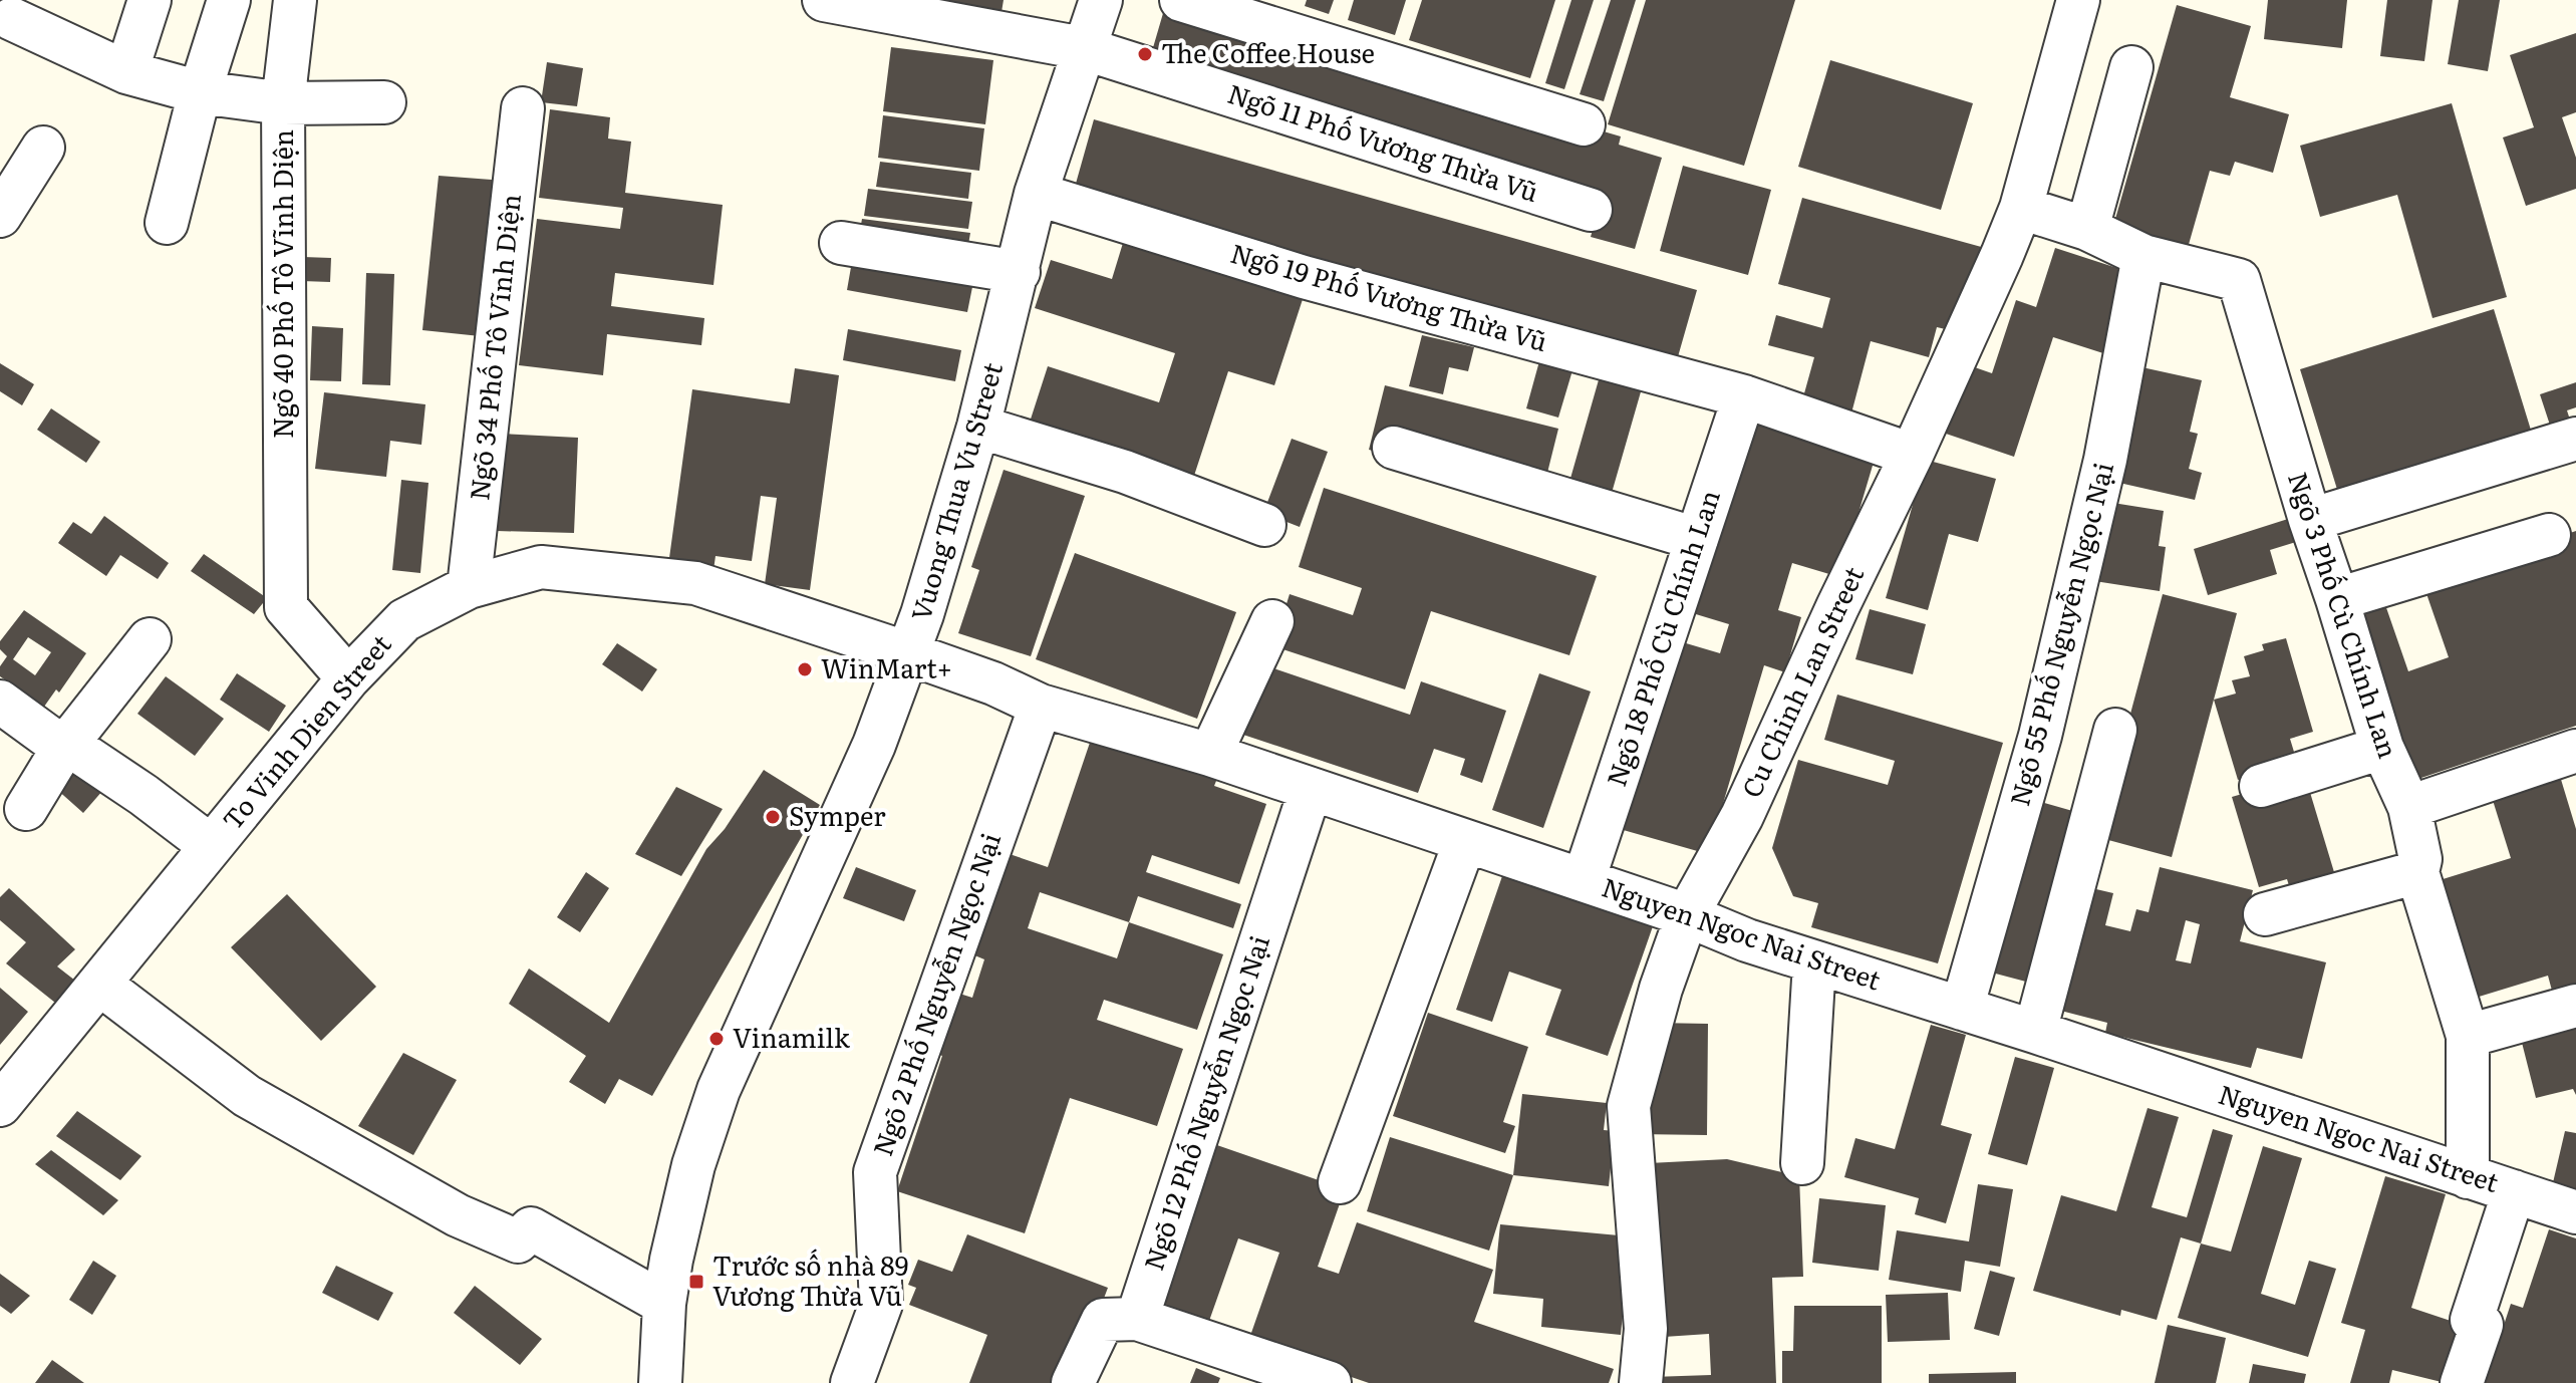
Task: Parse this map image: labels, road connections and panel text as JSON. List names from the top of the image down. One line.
{"streets":{"street":["Ngõ 11 Phố Vương Thừa Vũ","Ngõ 40 Phố Tô Vĩnh Diện","Ngõ 19 Phố Vương Thừa Vũ","Ngõ 34 Phố Tô Vĩnh Diện","Vuong Thua Vu Street","Ngõ 3 Phố Cù Chính Lan","Ngõ 55 Phố Nguyễn Ngọc Nại","Ngõ 18 Phố Cù Chính Lan","Cu Chinh Lan Street","To Vinh Dien Street","Nguyen Ngoc Nai Street","Ngõ 2 Phố Nguyễn Ngọc Nại","Ngõ 12 Phố Nguyễn Ngọc Nại"]},"crossings":[["Ngõ 11 Phố Vương Thừa Vũ","Vuong Thua Vu Street"],["Ngõ 40 Phố Tô Vĩnh Diện","To Vinh Dien Street"],["Ngõ 19 Phố Vương Thừa Vũ","Vuong Thua Vu Street"],["Ngõ 19 Phố Vương Thừa Vũ","Ngõ 18 Phố Cù Chính Lan"],["Ngõ 19 Phố Vương Thừa Vũ","Cu Chinh Lan Street"],["Ngõ 34 Phố Tô Vĩnh Diện","To Vinh Dien Street"],["Vuong Thua Vu Street","To Vinh Dien Street"],["Vuong Thua Vu Street","Nguyen Ngoc Nai Street"],["Ngõ 3 Phố Cù Chính Lan","Ngõ 55 Phố Nguyễn Ngọc Nại"],["Ngõ 3 Phố Cù Chính Lan","Cu Chinh Lan Street"],["Ngõ 3 Phố Cù Chính Lan","Nguyen Ngoc Nai Street"],["Ngõ 55 Phố Nguyễn Ngọc Nại","Nguyen Ngoc Nai Street"],["Ngõ 18 Phố Cù Chính Lan","Nguyen Ngoc Nai Street"],["Cu Chinh Lan Street","Nguyen Ngoc Nai Street"],["To Vinh Dien Street","Nguyen Ngoc Nai Street"],["Nguyen Ngoc Nai Street","Ngõ 2 Phố Nguyễn Ngọc Nại"],["Nguyen Ngoc Nai Street","Ngõ 12 Phố Nguyễn Ngọc Nại"]],"places":{"other":["The Coffee House","WinMart+","Symper","Vinamilk"],"transit":["Trước số nhà 89 Vương Thừa Vũ"]}}
